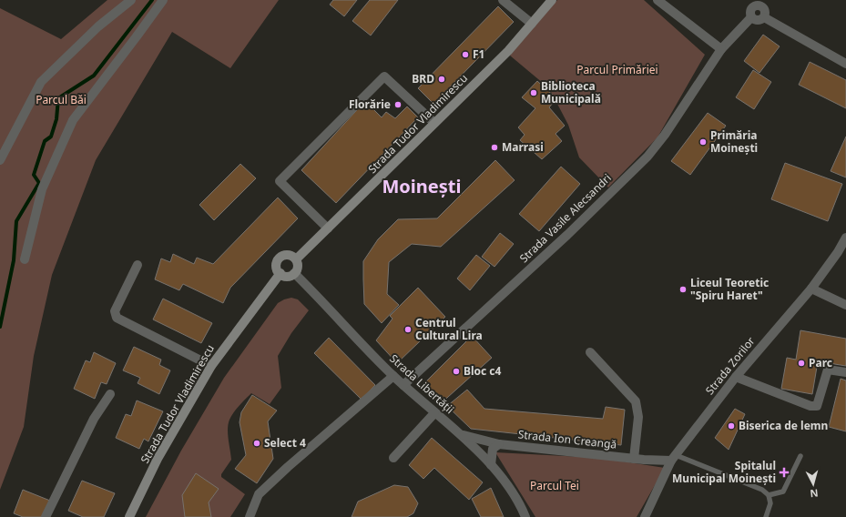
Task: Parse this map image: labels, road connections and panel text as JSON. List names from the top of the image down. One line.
{"streets":{"street":["Strada Tudor Vladimirescu","Strada Vasile Alecsandri","Strada Zorilor","Strada Libertății","Strada Ion Creangă"]},"crossings":[["Strada Tudor Vladimirescu","Strada Libertății"],["Strada Vasile Alecsandri","Strada Libertății"],["Strada Zorilor","Strada Ion Creangă"],["Strada Libertății","Strada Ion Creangă"]],"districts":["Moinești"],"parks":["Parcul Primăriei","Parcul Băi","Parcul Tei"],"places":{"other":["F1","BRD","Biblioteca Municipală","Florărie","Primăria Moinești","Marrasi","Liceul Teoretic \"Spiru Haret\"","Centrul Cultural Lira","Parc","Bloc c4","Biserica de lemn","Select 4"],"health":["Spitalul Municipal Moinești"]},"north":"bottom"}
